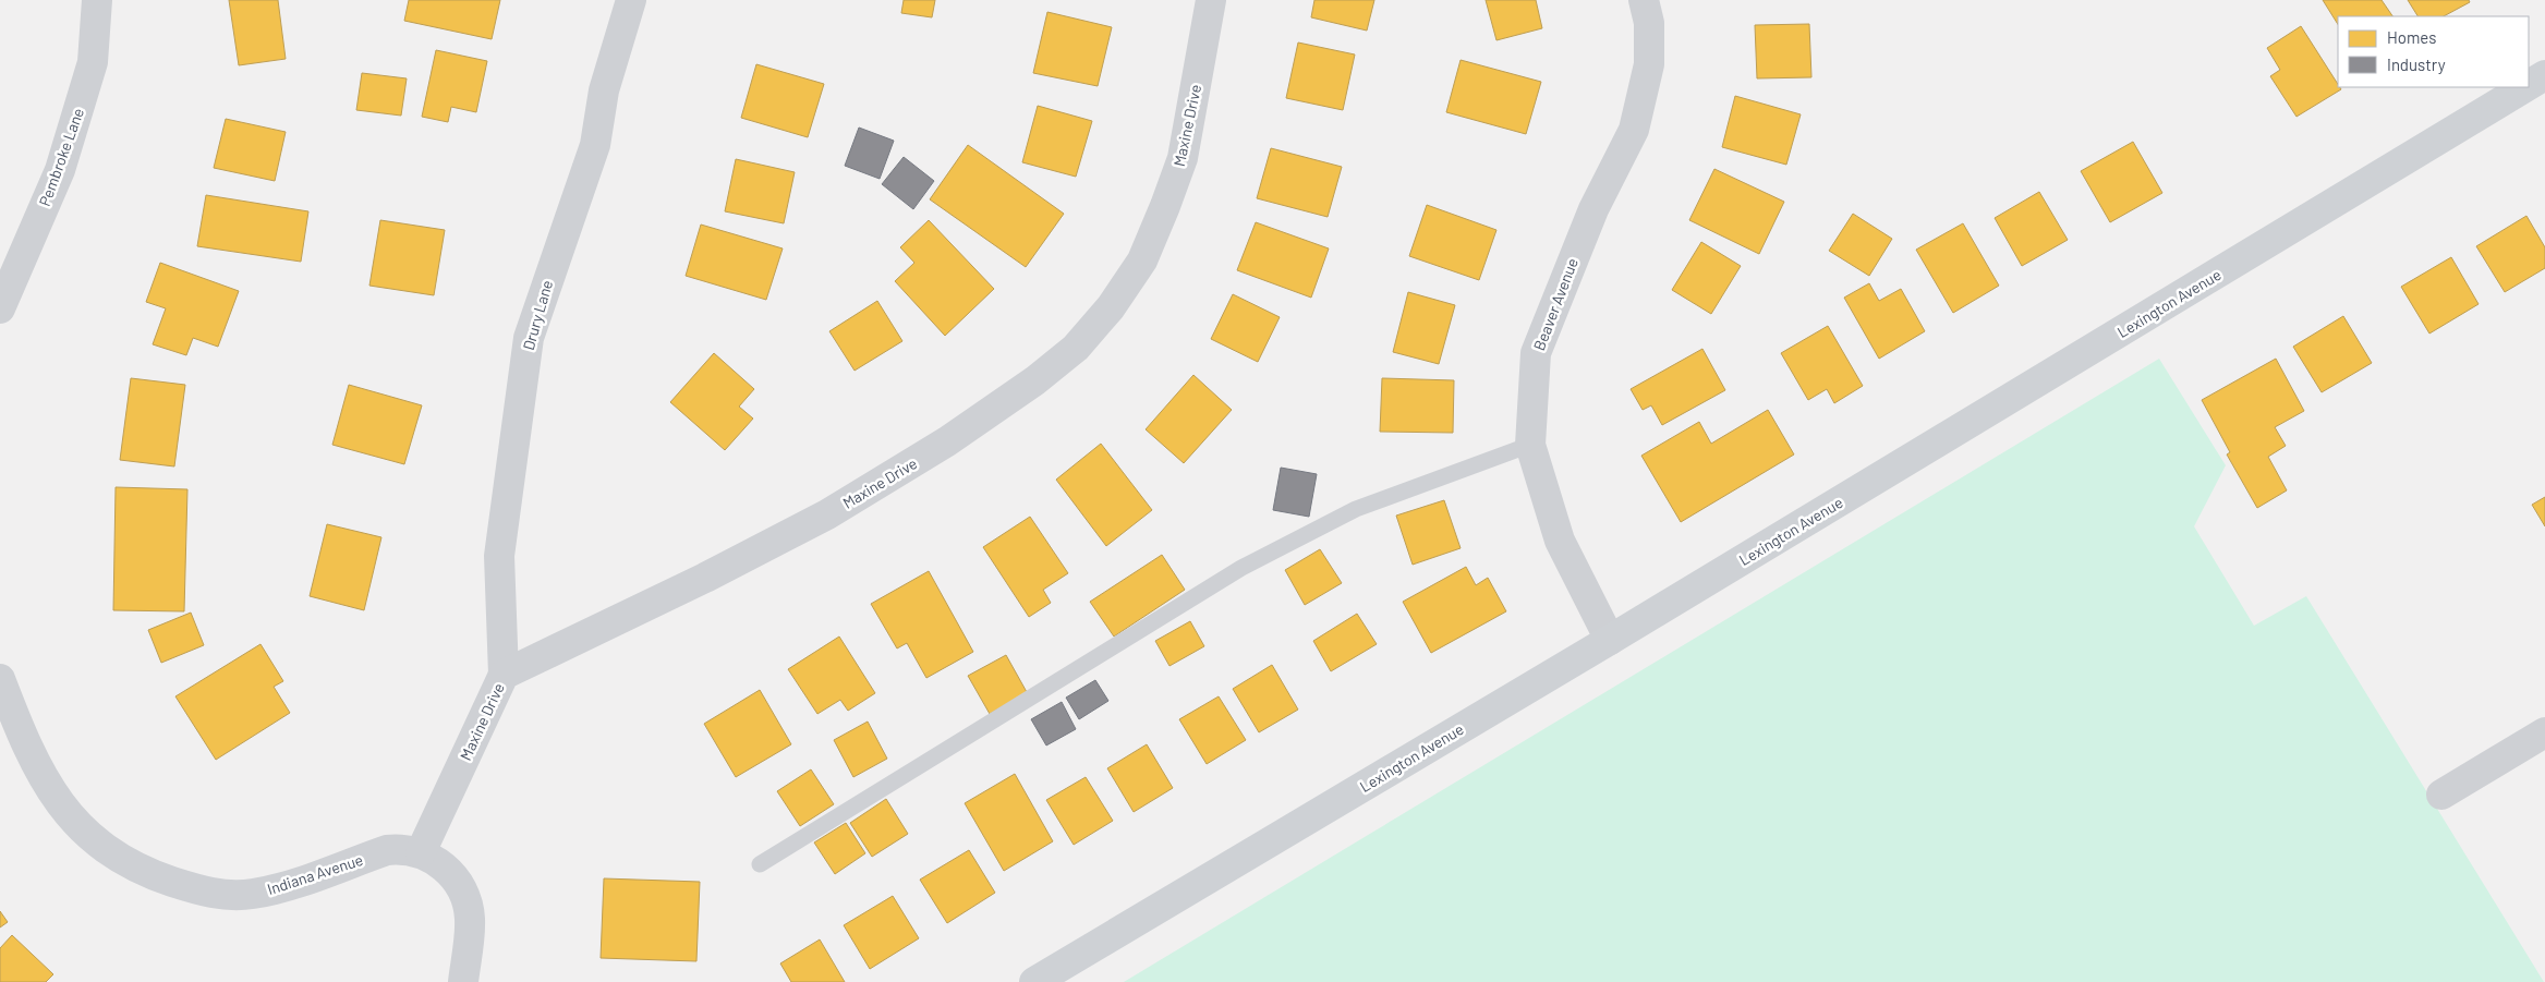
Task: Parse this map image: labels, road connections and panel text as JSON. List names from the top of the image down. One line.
{"streets":{"street":["Maxine Drive","Pembroke Lane","Lexington Avenue","Beaver Avenue","Drury Lane","Indiana Avenue"]},"crossings":[["Maxine Drive","Drury Lane"],["Maxine Drive","Indiana Avenue"],["Lexington Avenue","Beaver Avenue"]],"legend":["Homes","Industry"]}
